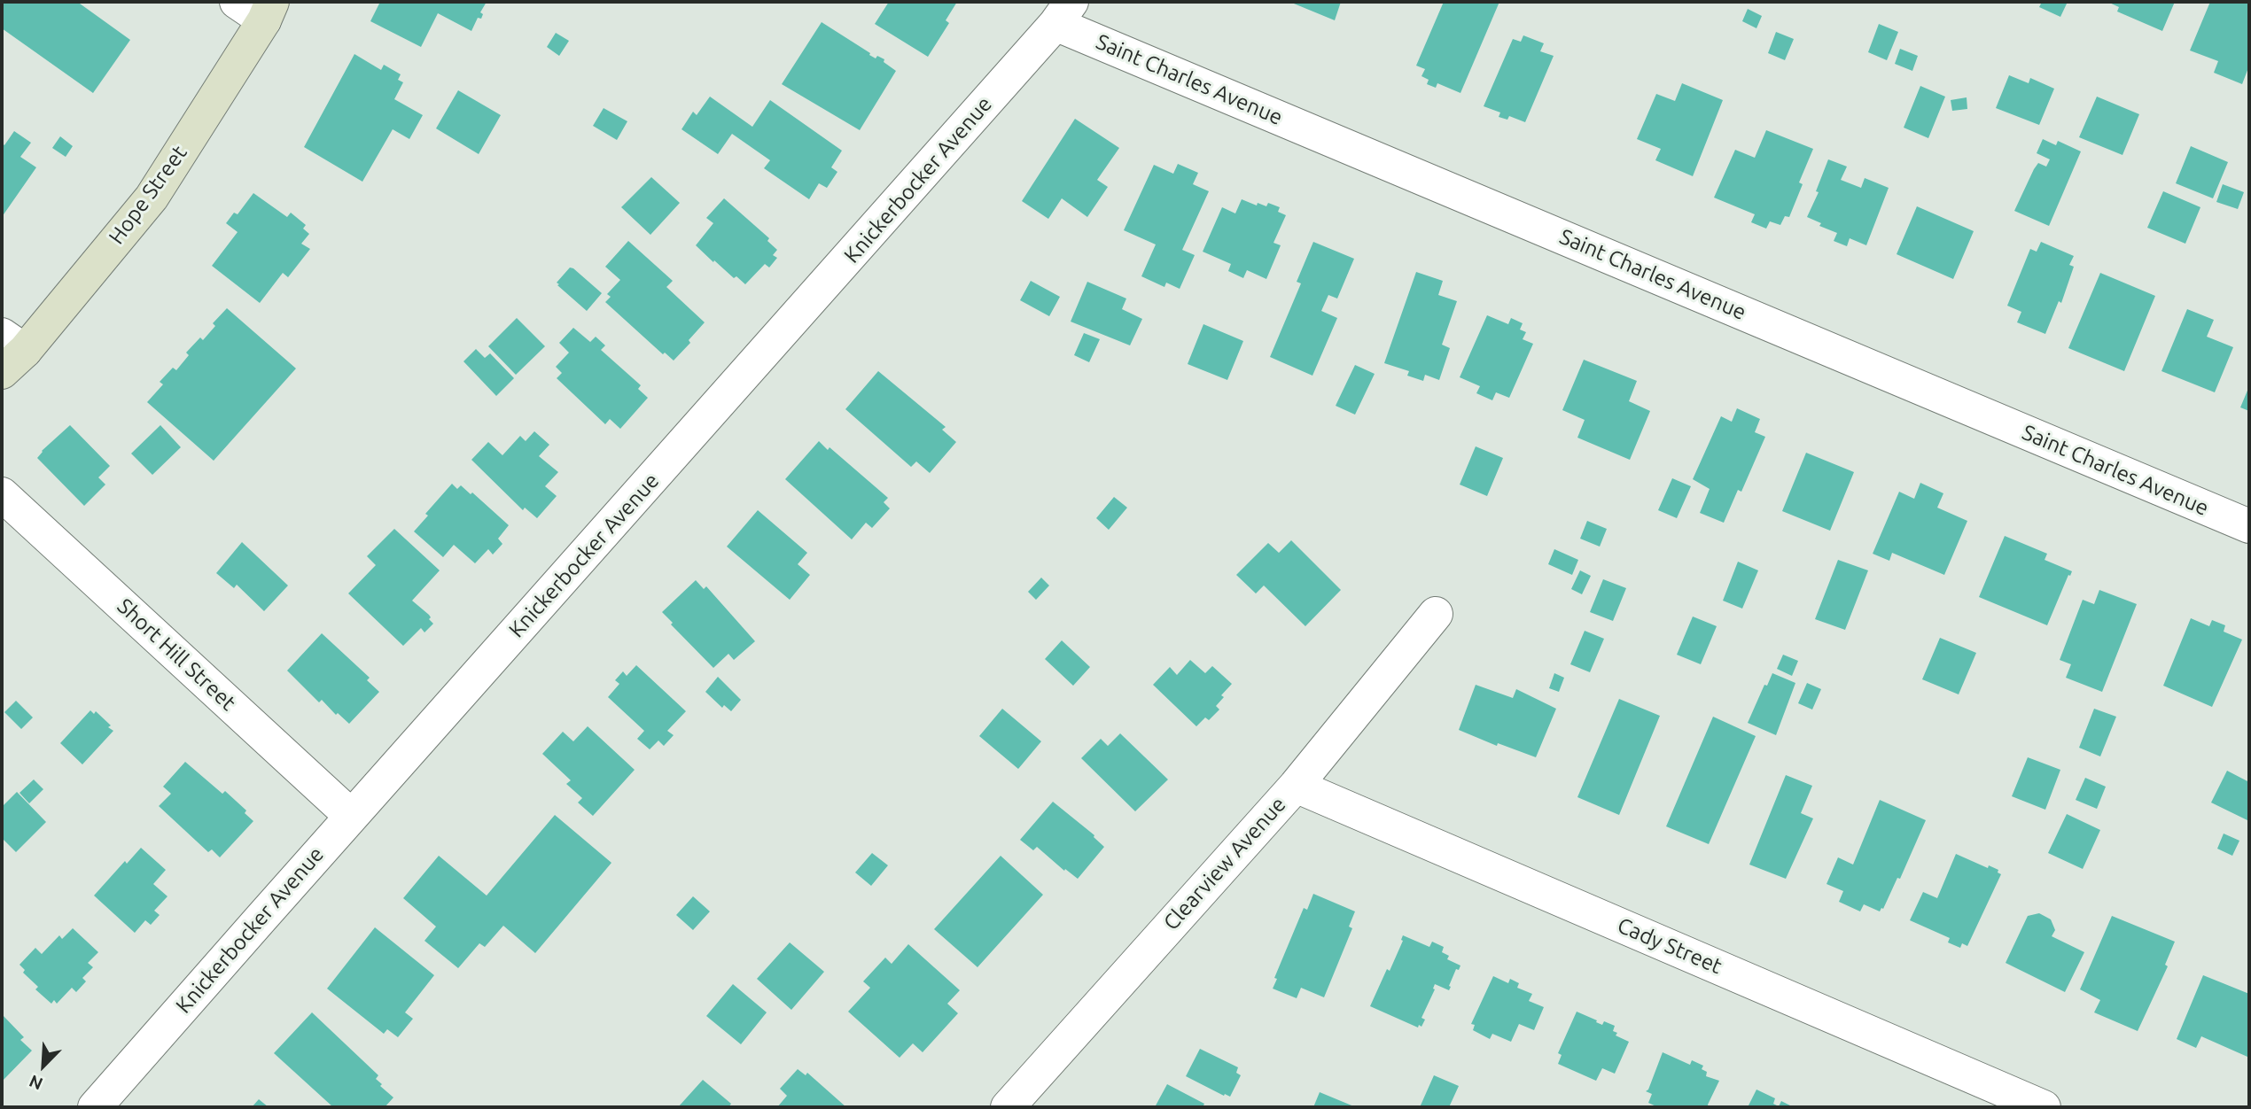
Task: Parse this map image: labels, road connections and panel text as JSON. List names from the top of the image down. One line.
{"streets":{"main road":["Hope Street"],"street":["Saint Charles Avenue","Knickerbocker Avenue","Short Hill Street","Clearview Avenue","Cady Street"]},"crossings":[["Saint Charles Avenue","Knickerbocker Avenue"],["Knickerbocker Avenue","Short Hill Street"],["Clearview Avenue","Cady Street"]],"north":"bottom left"}
